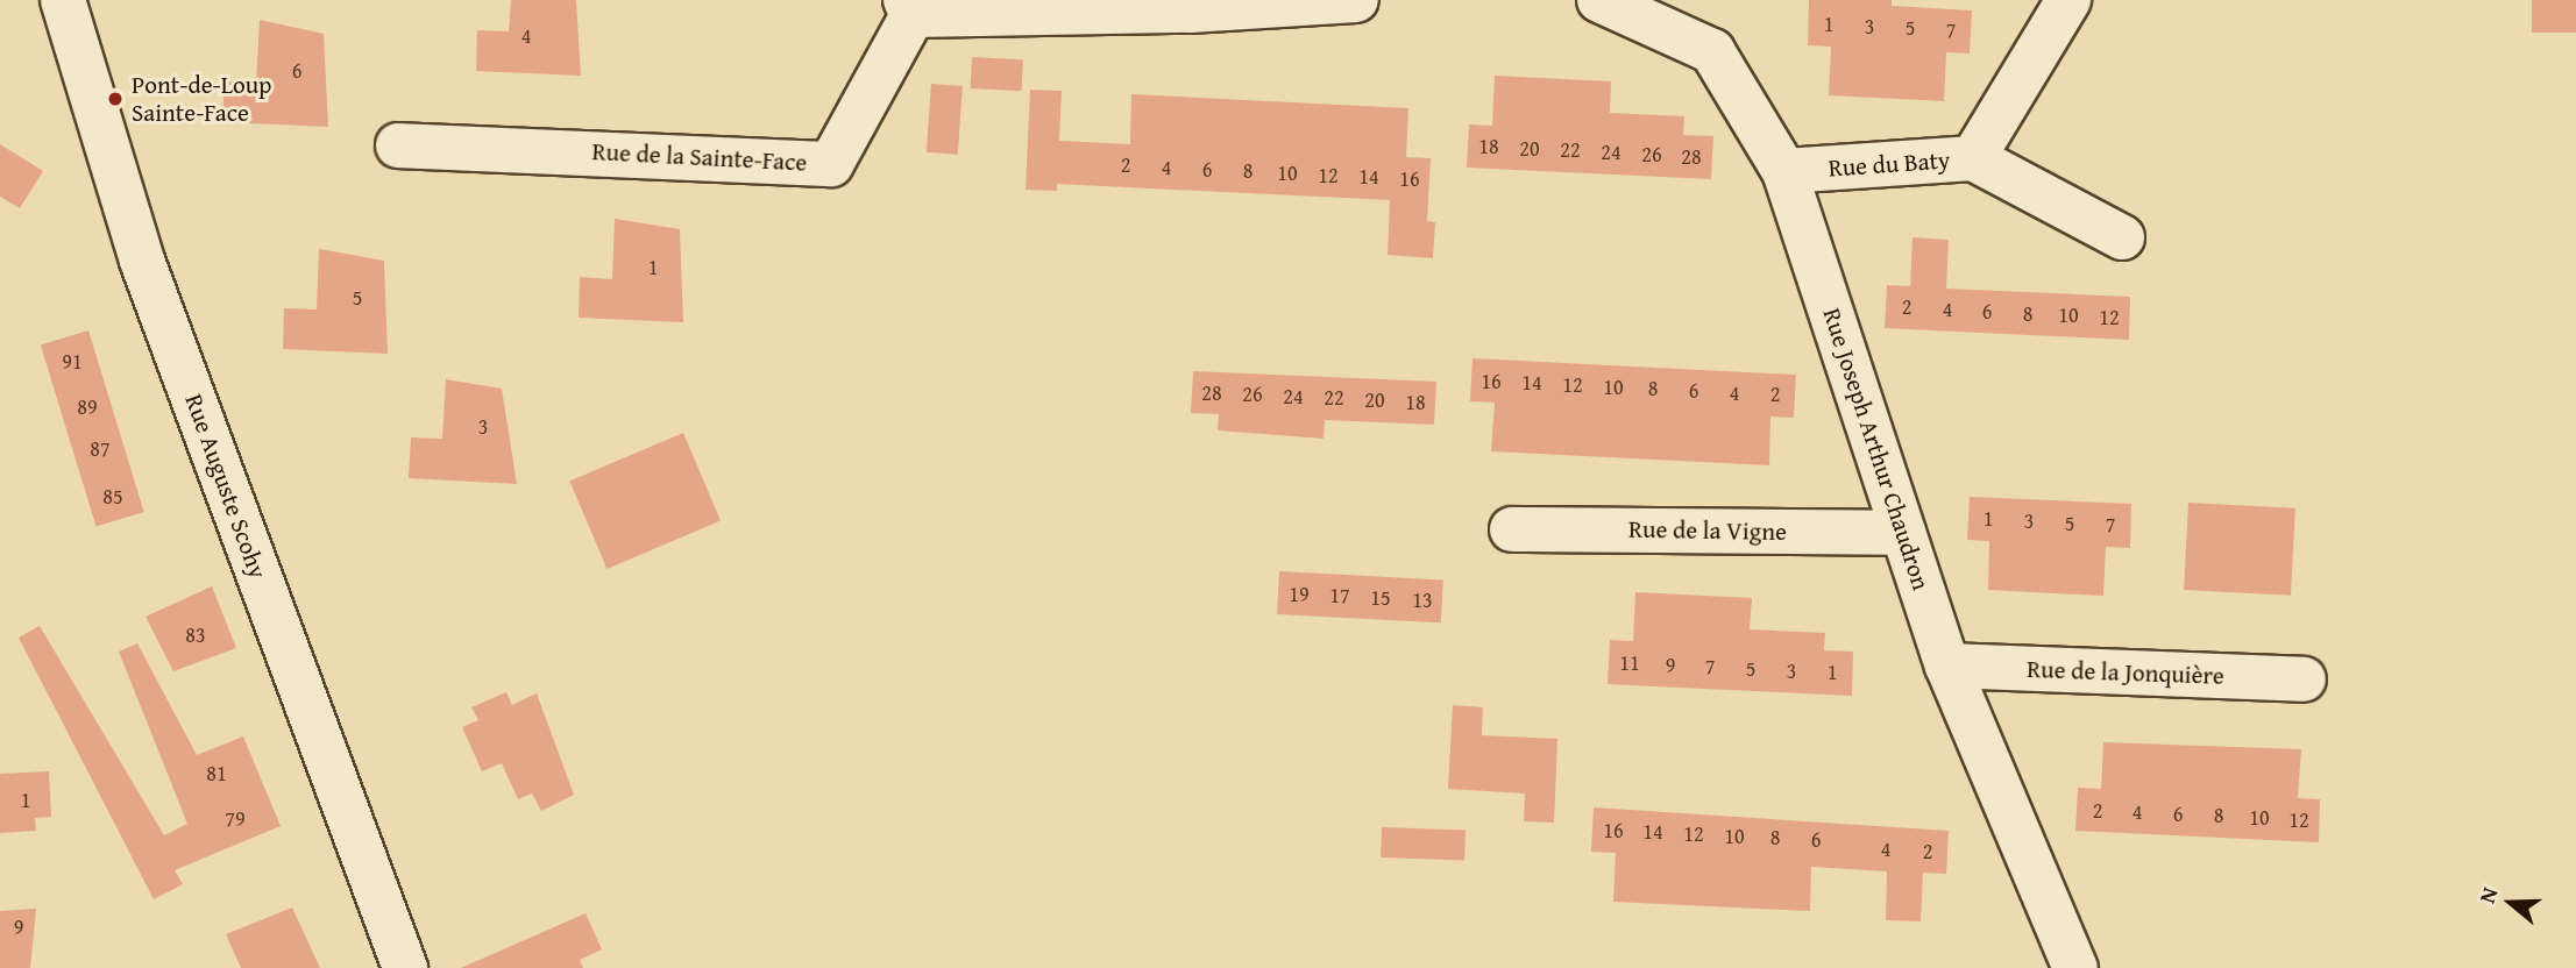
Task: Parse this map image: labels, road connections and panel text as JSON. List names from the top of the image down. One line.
{"streets":{"street":["Rue de la Sainte-Face","Rue du Baty","Rue Joseph Arthur Chaudron","Rue Auguste Scohy","Rue de la Vigne","Rue de la Jonquière"]},"crossings":[["Rue du Baty","Rue Joseph Arthur Chaudron"],["Rue Joseph Arthur Chaudron","Rue de la Vigne"],["Rue Joseph Arthur Chaudron","Rue de la Jonquière"]],"places":["Pont-de-Loup Sainte-Face"],"house_numbers":["1","3","5","7","4","6","18","20","22","24","26","28","2","4","6","8","10","12","14","16","1","5","2","4","6","8","10","12","91","16","14","12","10","8","6","28","4","26","2","24","22","20","18","89","3","87","85","1","3","5","7","19","17","15","13","83","11","9","7","5","3","1","81","1","2","4","6","8","10","79","12","16","14","12","10","8","6","4","2","9"],"north":"left"}
